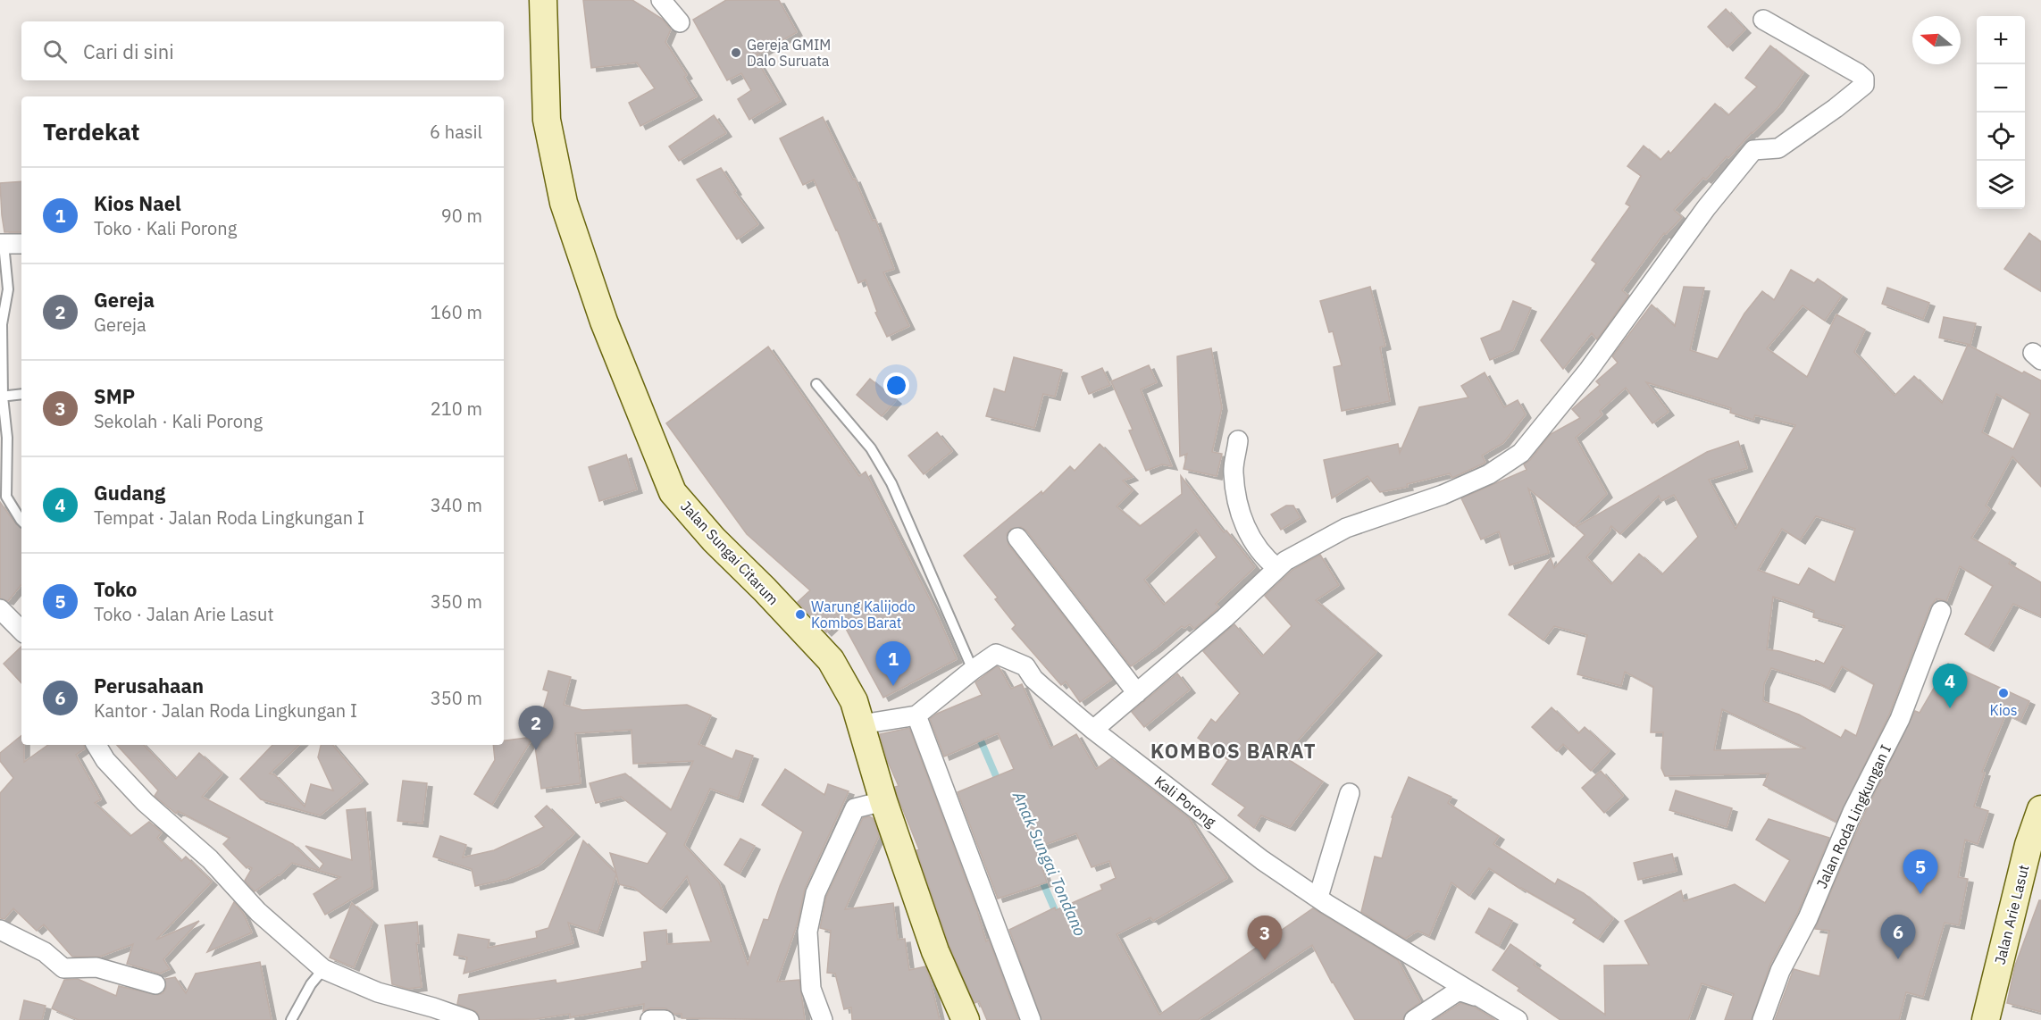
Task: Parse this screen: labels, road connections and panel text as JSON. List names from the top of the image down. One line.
{"streets":{"street":["Jalan Sungai Citarum","Kali Porong","Jalan Roda Lingkungan I","Jalan Arie Lasut"]},"crossings":[["Jalan Sungai Citarum","Kali Porong"]],"districts":["KOMBOS BARAT"],"water":["Anak Sungai Tondano"],"places":["Gereja GMIM Dalo Suruata","Warung Kalijodo Kombos Barat","Kios"],"north":"left","page":{"map_buttons":["+","−"],"search":"Cari di sini","heading":["Terdekat","6 hasil"],"list":[{"mark":"1","name":"Kios Nael","note":"Toko · Kali Porong","value":"90 m"},{"mark":"2","name":"Gereja","note":"Gereja","value":"160 m"},{"mark":"3","name":"SMP","note":"Sekolah · Kali Porong","value":"210 m"},{"mark":"4","name":"Gudang","note":"Tempat · Jalan Roda Lingkungan I","value":"340 m"},{"mark":"5","name":"Toko","note":"Toko · Jalan Arie Lasut","value":"350 m"},{"mark":"6","name":"Perusahaan","note":"Kantor · Jalan Roda Lingkungan I","value":"350 m"}],"pins":["1","4","2","5","6","3"]}}
